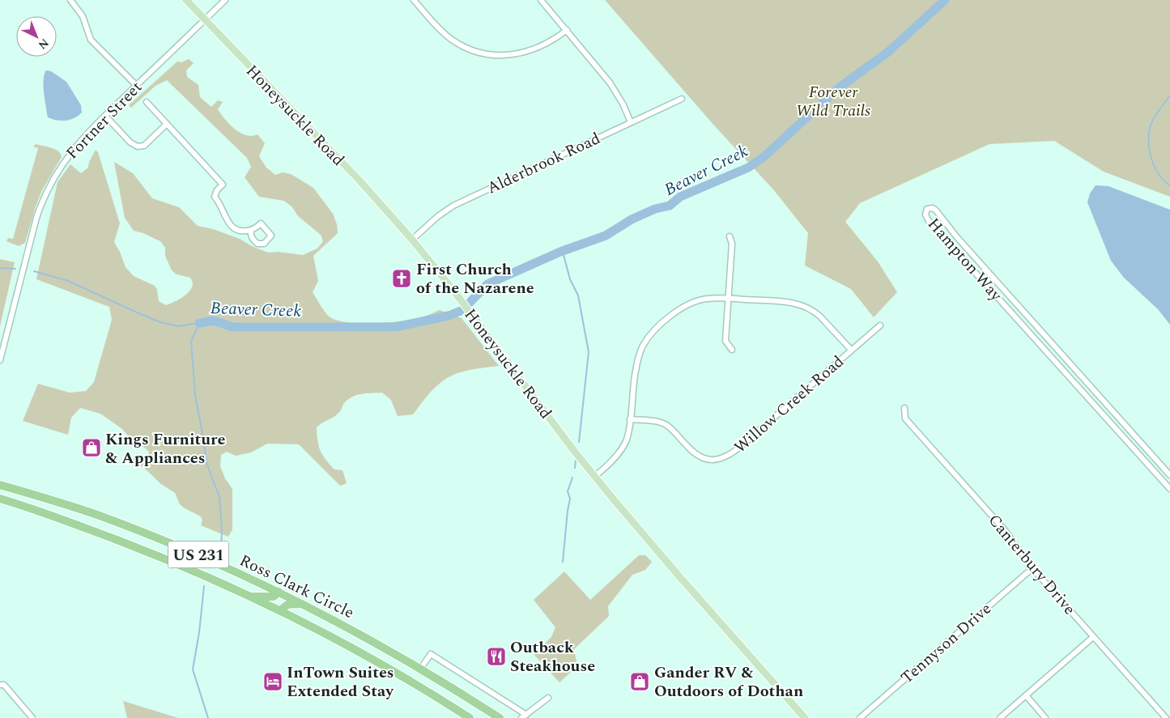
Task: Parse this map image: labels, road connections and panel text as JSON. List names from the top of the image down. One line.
{"streets":{"highway":["US 231","Ross Clark Circle"],"main road":["Honeysuckle Road"],"street":["Fortner Street","Alderbrook Road","Hampton Way","Willow Creek Road","Canterbury Drive","Tennyson Drive"]},"crossings":[["Honeysuckle Road","Fortner Street"],["Honeysuckle Road","Alderbrook Road"],["Canterbury Drive","Tennyson Drive"]],"water":["Beaver Creek"],"parks":["Forever Wild Trails"],"places":{"church":["First Church of the Nazarene"],"shop":["Kings Furniture & Appliances","Gander RV & Outdoors of Dothan"],"restaurant":["Outback Steakhouse"],"hotel":["InTown Suites Extended Stay"]},"north":"bottom right"}
